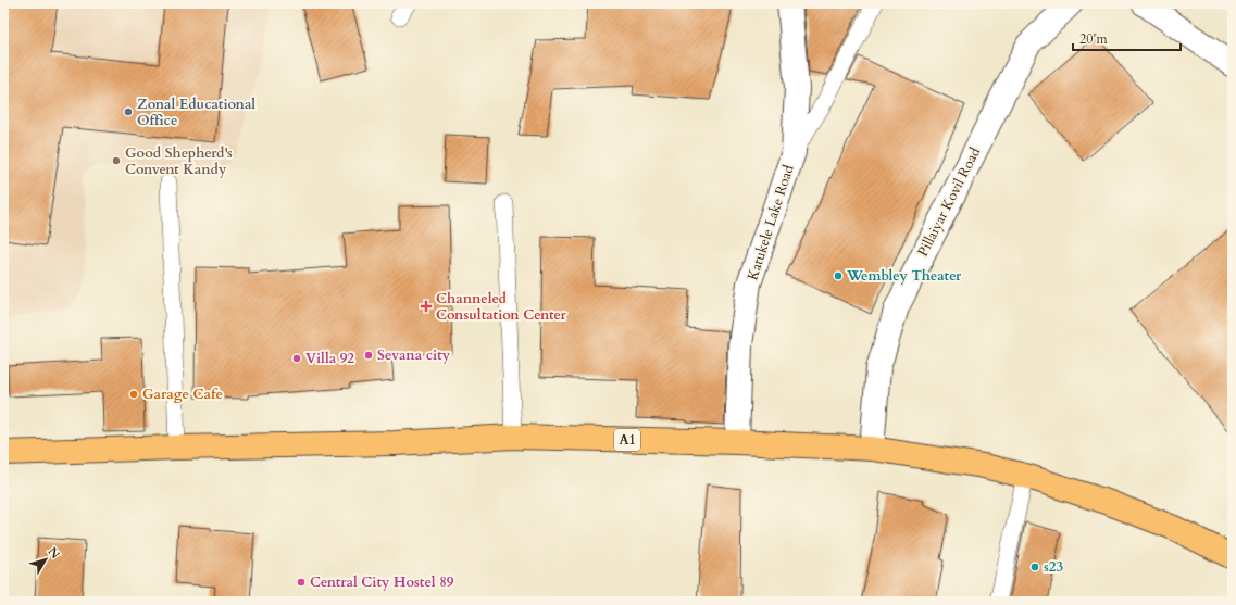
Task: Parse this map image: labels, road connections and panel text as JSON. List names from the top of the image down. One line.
{"streets":{"highway":["A1"],"street":["Pillaiyar Kovil Road","Katukele Lake Road"]},"crossings":[["Pillaiyar Kovil Road","A1"],["Katukele Lake Road","A1"]],"places":{"other":["Zonal Educational Office","Good Shepherd's Convent Kandy","Wembley Theater","Sevana city","Villa 92","Garage Cafe","s23","Central City Hostel 89"],"health":["Channeled Consultation Center"]},"scale_bar":"20 m","north":"top right"}
